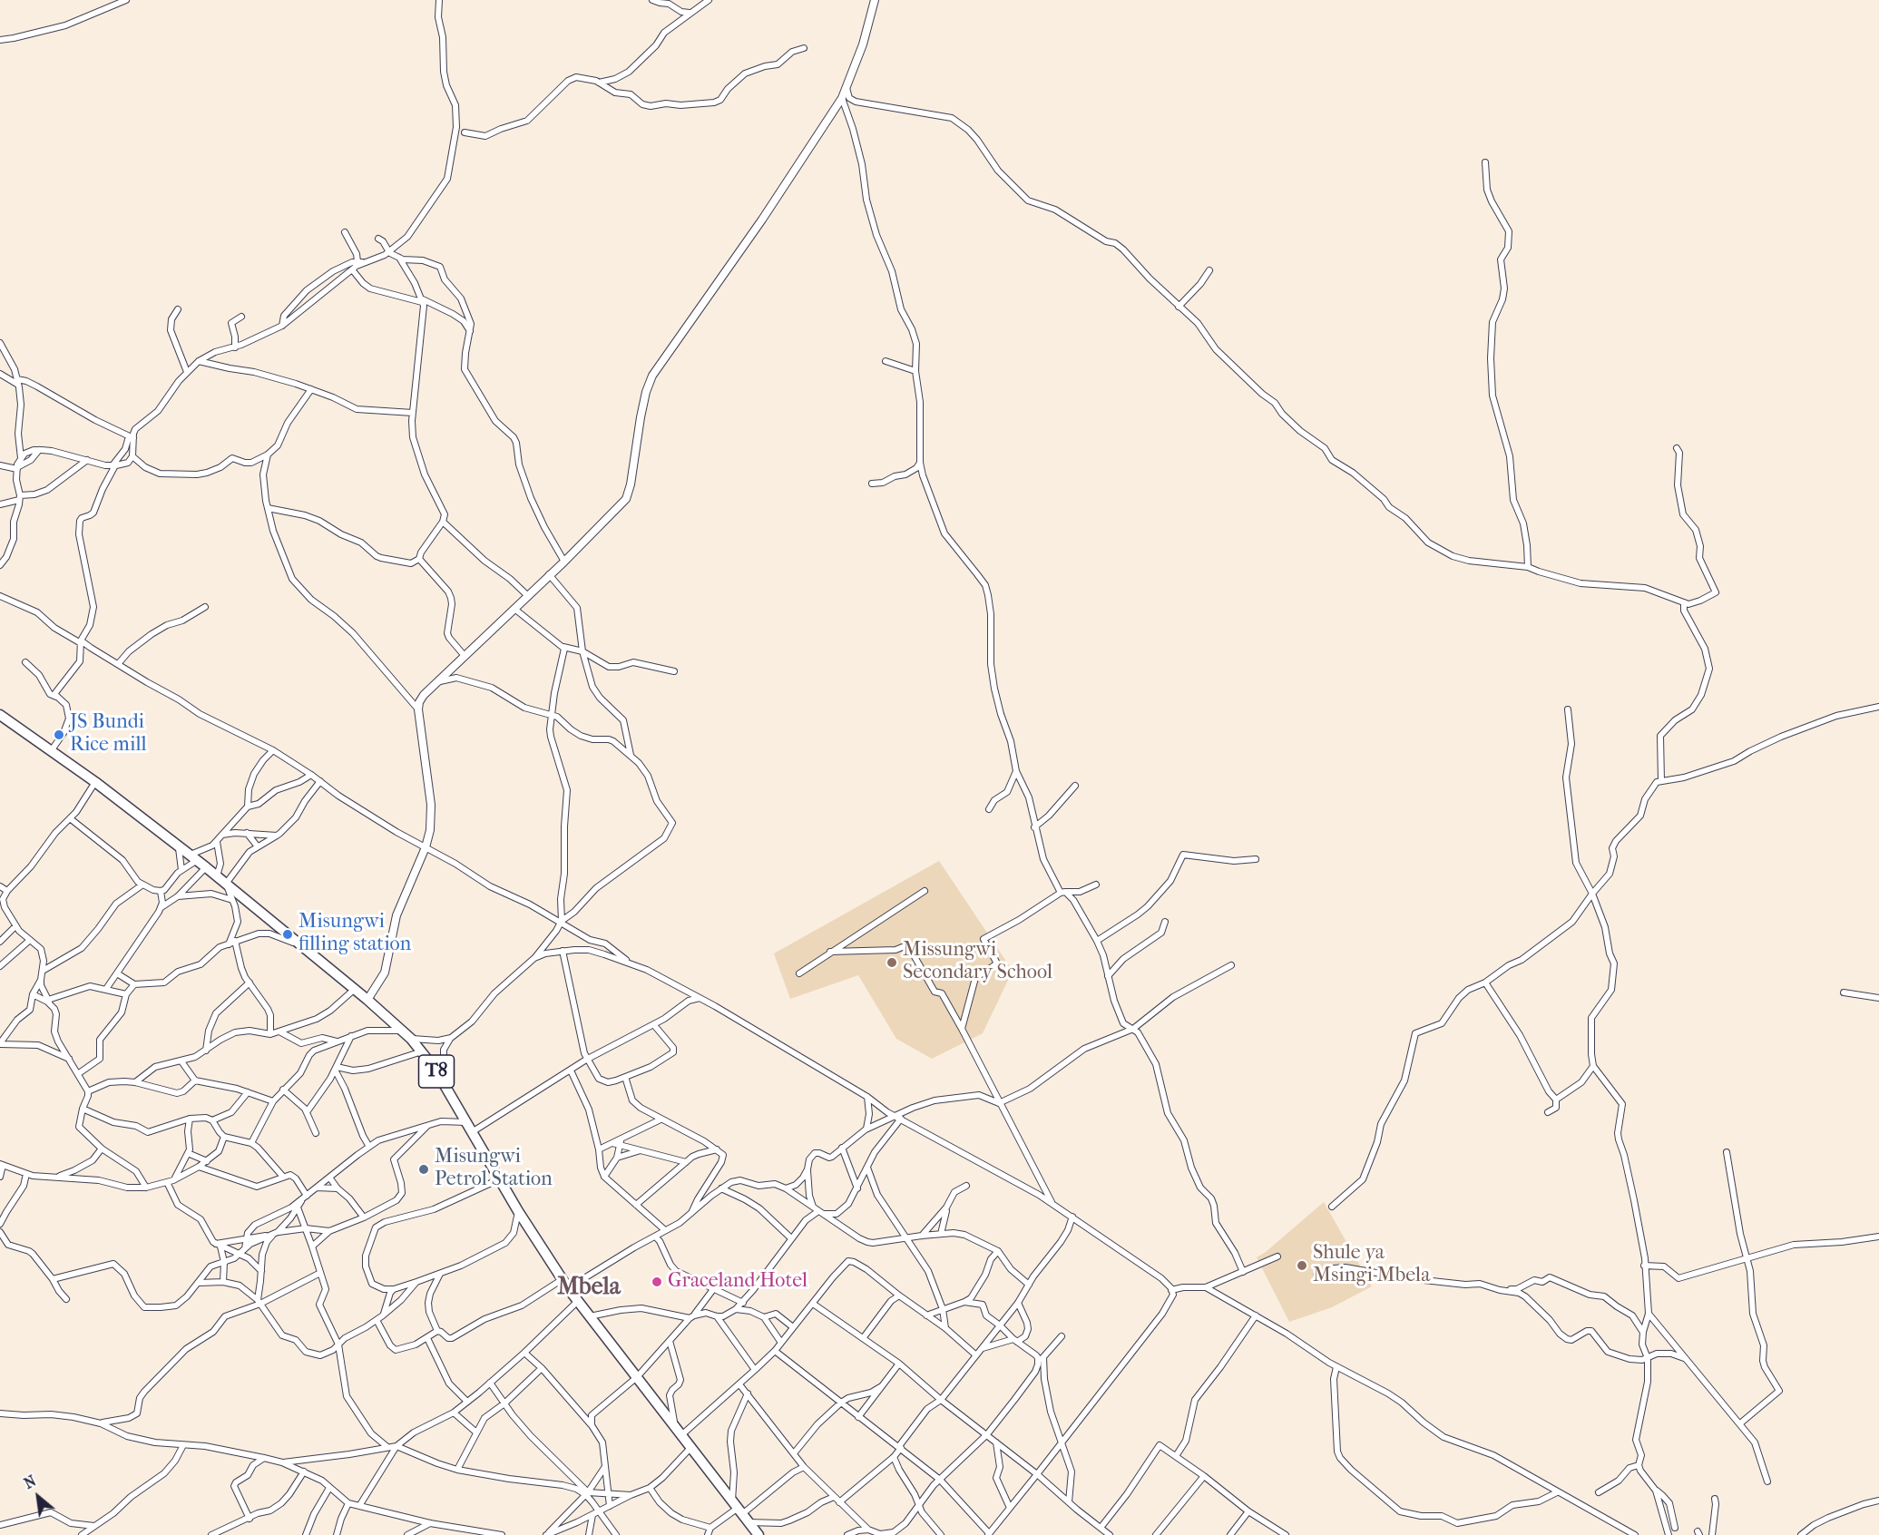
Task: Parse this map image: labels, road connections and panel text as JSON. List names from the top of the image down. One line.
{"streets":{"highway":["T8"]},"districts":["Mbela"],"places":["JS Bundi Rice mill","Misungwi filling station","Missungwi Secondary School","Misungwi Petrol Station","Shule ya Msingi Mbela","Graceland Hotel"],"north":"top left"}
